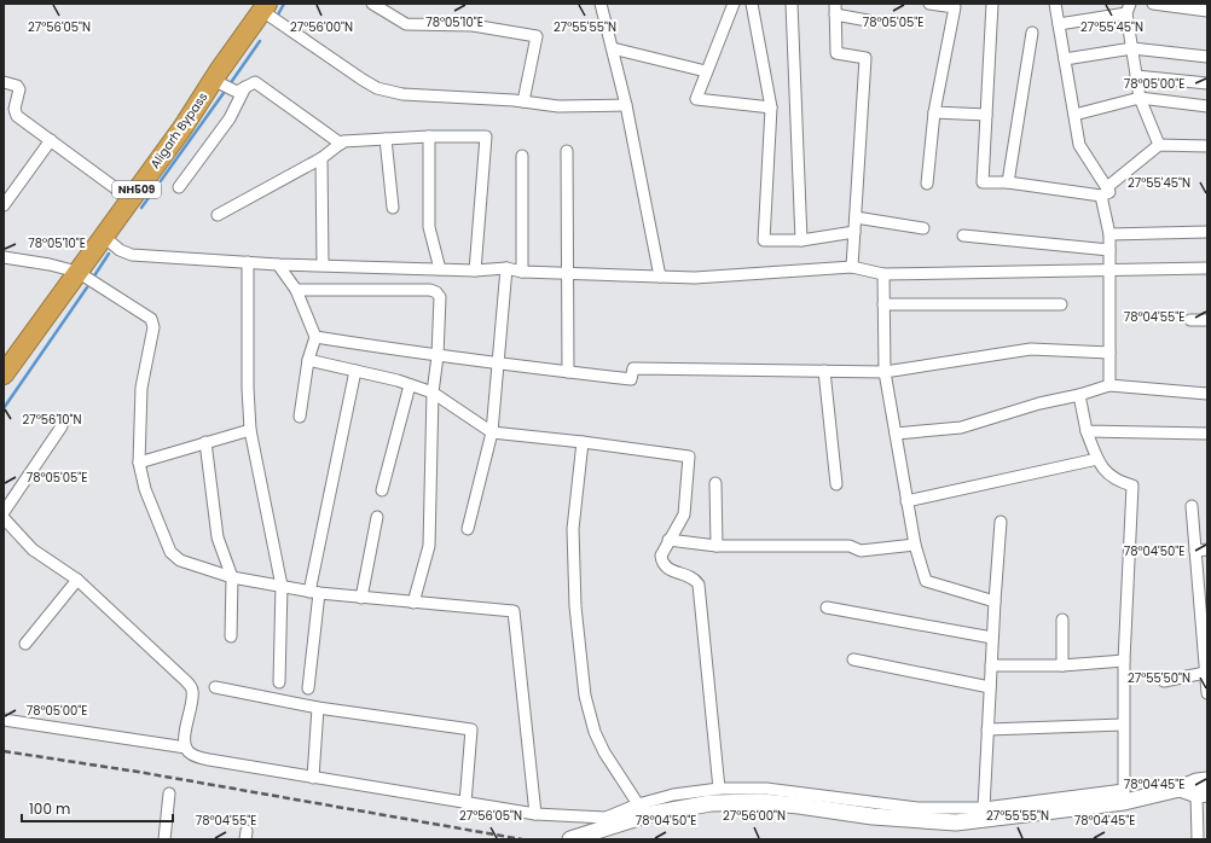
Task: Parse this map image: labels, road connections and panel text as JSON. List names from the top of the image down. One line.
{"streets":{"highway":["Aligarh Bypass","NH509"]},"scale_bar":"100 m","coordinates":["78°05'05\"E","78°05'10\"E","27°56'05\"N","27°56'00\"N","27°55'55\"N","27°55'45\"N","78°05'00\"E","78°04'55\"E","27°56'10\"N","78°04'50\"E","27°55'50\"N","78°04'45\"E"]}
